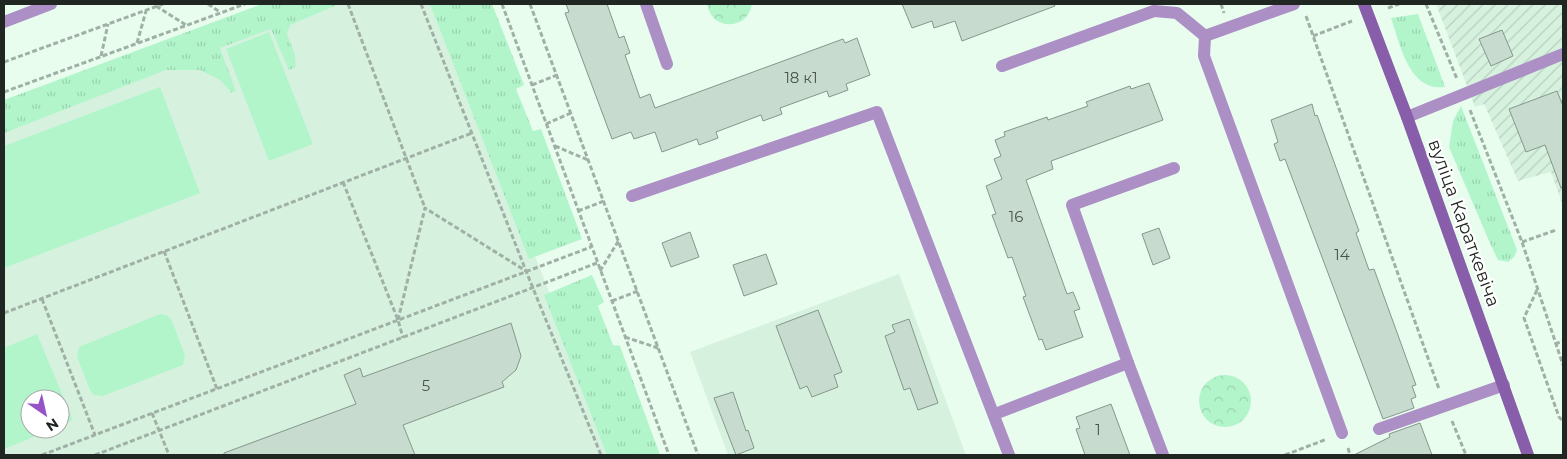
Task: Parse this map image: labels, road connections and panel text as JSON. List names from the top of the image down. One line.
{"streets":{"street":["вуліца Караткевіча"]},"house_numbers":["18 к1","16","14","5","1"],"north":"bottom right"}
